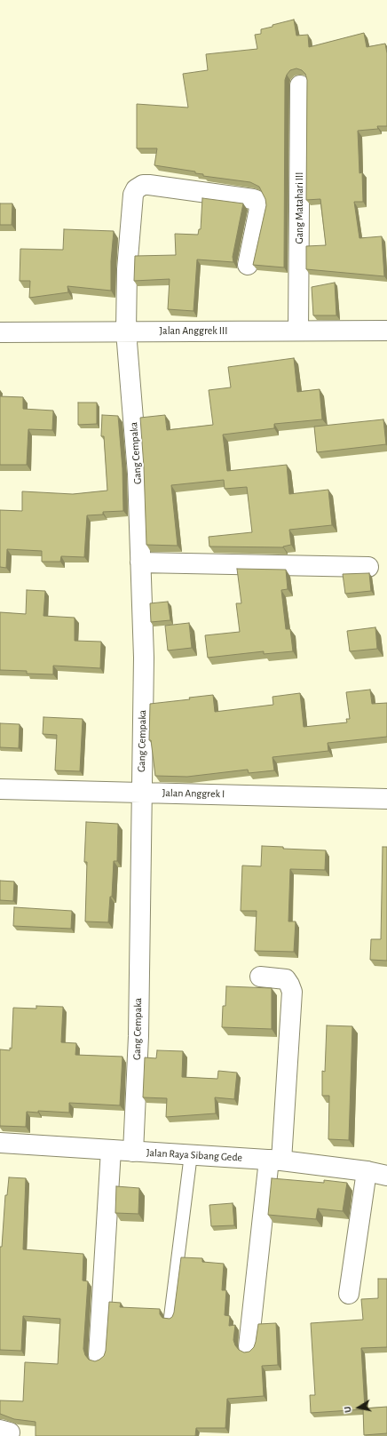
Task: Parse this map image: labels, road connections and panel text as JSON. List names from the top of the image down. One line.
{"streets":{"street":["Gang Matahari III","Jalan Anggrek III","Gang Cempaka","Jalan Anggrek I","Jalan Raya Sibang Gede"]},"crossings":[["Gang Matahari III","Jalan Anggrek III"],["Jalan Anggrek III","Gang Cempaka"],["Gang Cempaka","Jalan Anggrek I"],["Gang Cempaka","Jalan Raya Sibang Gede"]],"north":"left"}
